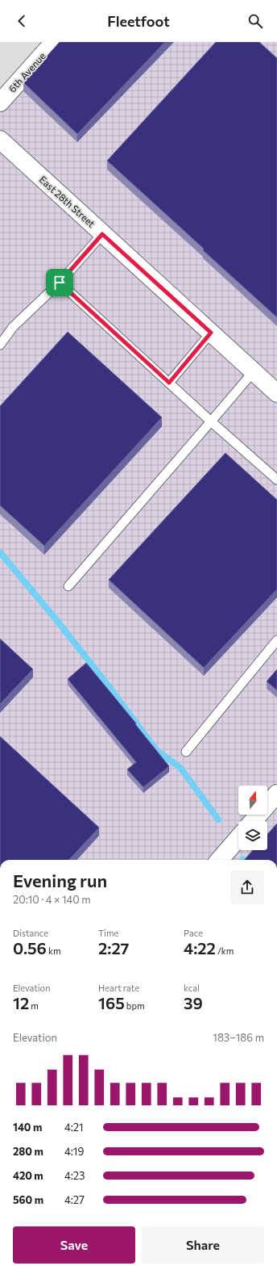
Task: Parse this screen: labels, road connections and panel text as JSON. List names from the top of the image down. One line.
{"streets":{"street":["6th Avenue","East 28th Street"]},"north":"top","page":{"header":"Fleetfoot","heading":["Evening run","20:10 · 4 × 140 m"],"stats":[["Distance","0.56 km"],["Time","2:27"],["Pace","4:22 /km"],["Elevation","12 m"],["Heart rate","165 bpm"],["kcal","39"]],"chart":["Elevation","183–186 m"],"list":[{"name":"140 m","note":"4:21"},{"name":"280 m","note":"4:19"},{"name":"420 m","note":"4:23"},{"name":"560 m","note":"4:27"}],"buttons":["Save","Share"]}}
